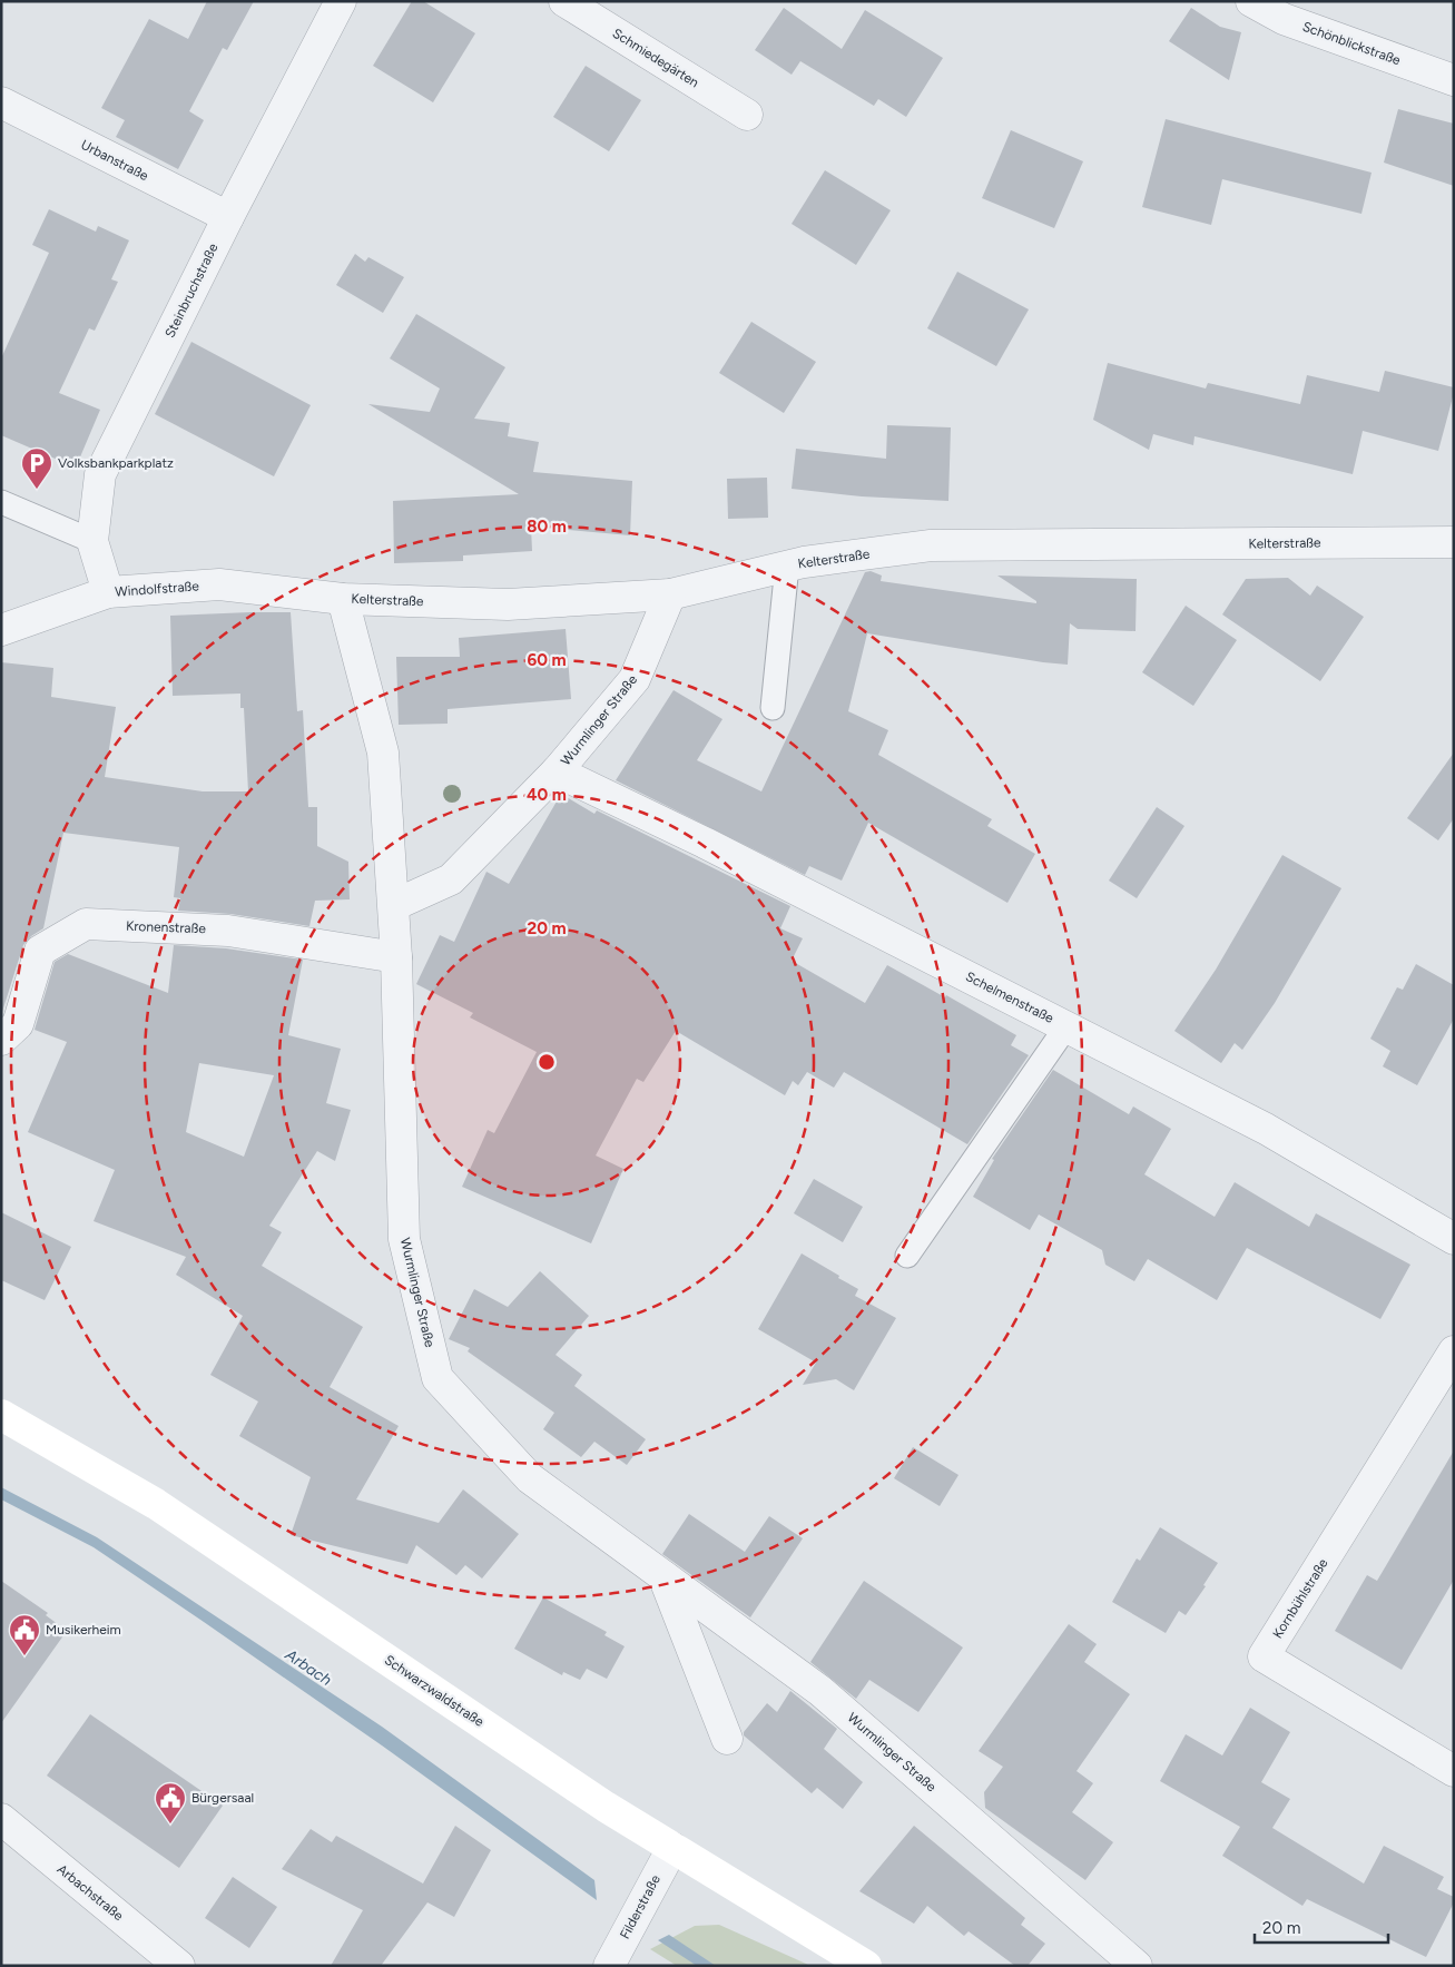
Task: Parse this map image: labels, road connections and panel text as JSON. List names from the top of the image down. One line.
{"streets":{"street":["Schönblickstraße","Schmiedegärten","Urbanstraße","Steinbruchstraße","Kelterstraße","Windolfstraße","Wurmlinger Straße","Kronenstraße","Schelmenstraße","Kornbühlstraße","Schwarzwaldstraße","Arbachstraße","Filderstraße"]},"crossings":[["Urbanstraße","Steinbruchstraße"],["Steinbruchstraße","Windolfstraße"],["Kelterstraße","Windolfstraße"],["Kelterstraße","Wurmlinger Straße"],["Wurmlinger Straße","Kronenstraße"],["Wurmlinger Straße","Schelmenstraße"],["Schwarzwaldstraße","Filderstraße"]],"water":["Arbach"],"places":{"parking":["Volksbankparkplatz"],"public building":["Musikerheim","Bürgersaal"]},"scale_bar":"20 m","rings":["80 m","60 m","40 m","20 m"]}
